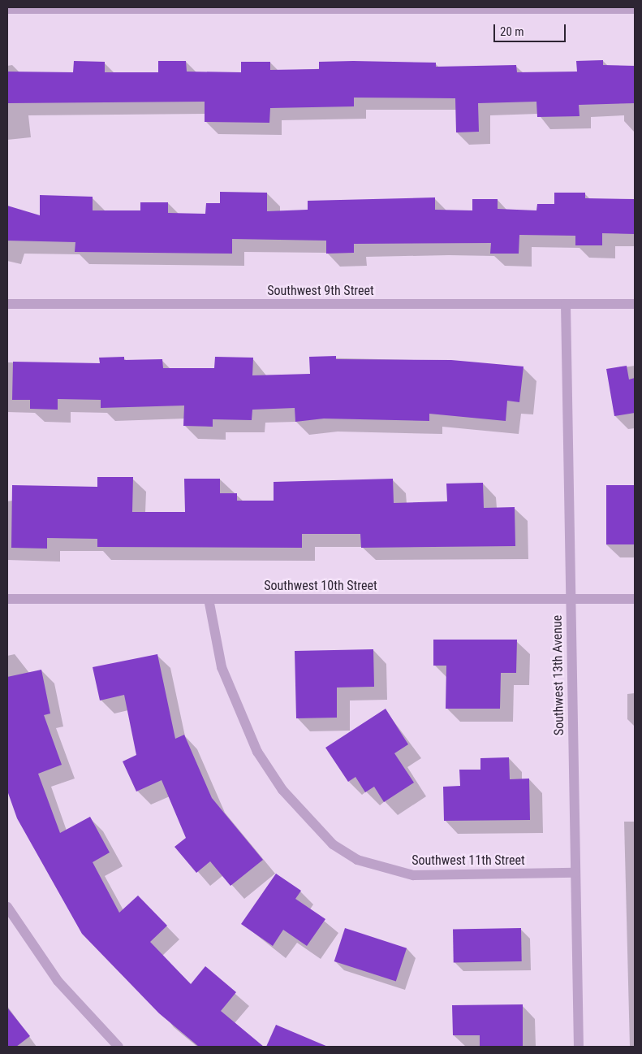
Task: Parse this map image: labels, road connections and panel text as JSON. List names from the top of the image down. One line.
{"streets":{"street":["Southwest 9th Street","Southwest 10th Street","Southwest 13th Avenue","Southwest 11th Street"]},"crossings":[["Southwest 9th Street","Southwest 13th Avenue"],["Southwest 10th Street","Southwest 13th Avenue"],["Southwest 10th Street","Southwest 11th Street"],["Southwest 13th Avenue","Southwest 11th Street"]],"scale_bar":"20 m"}
